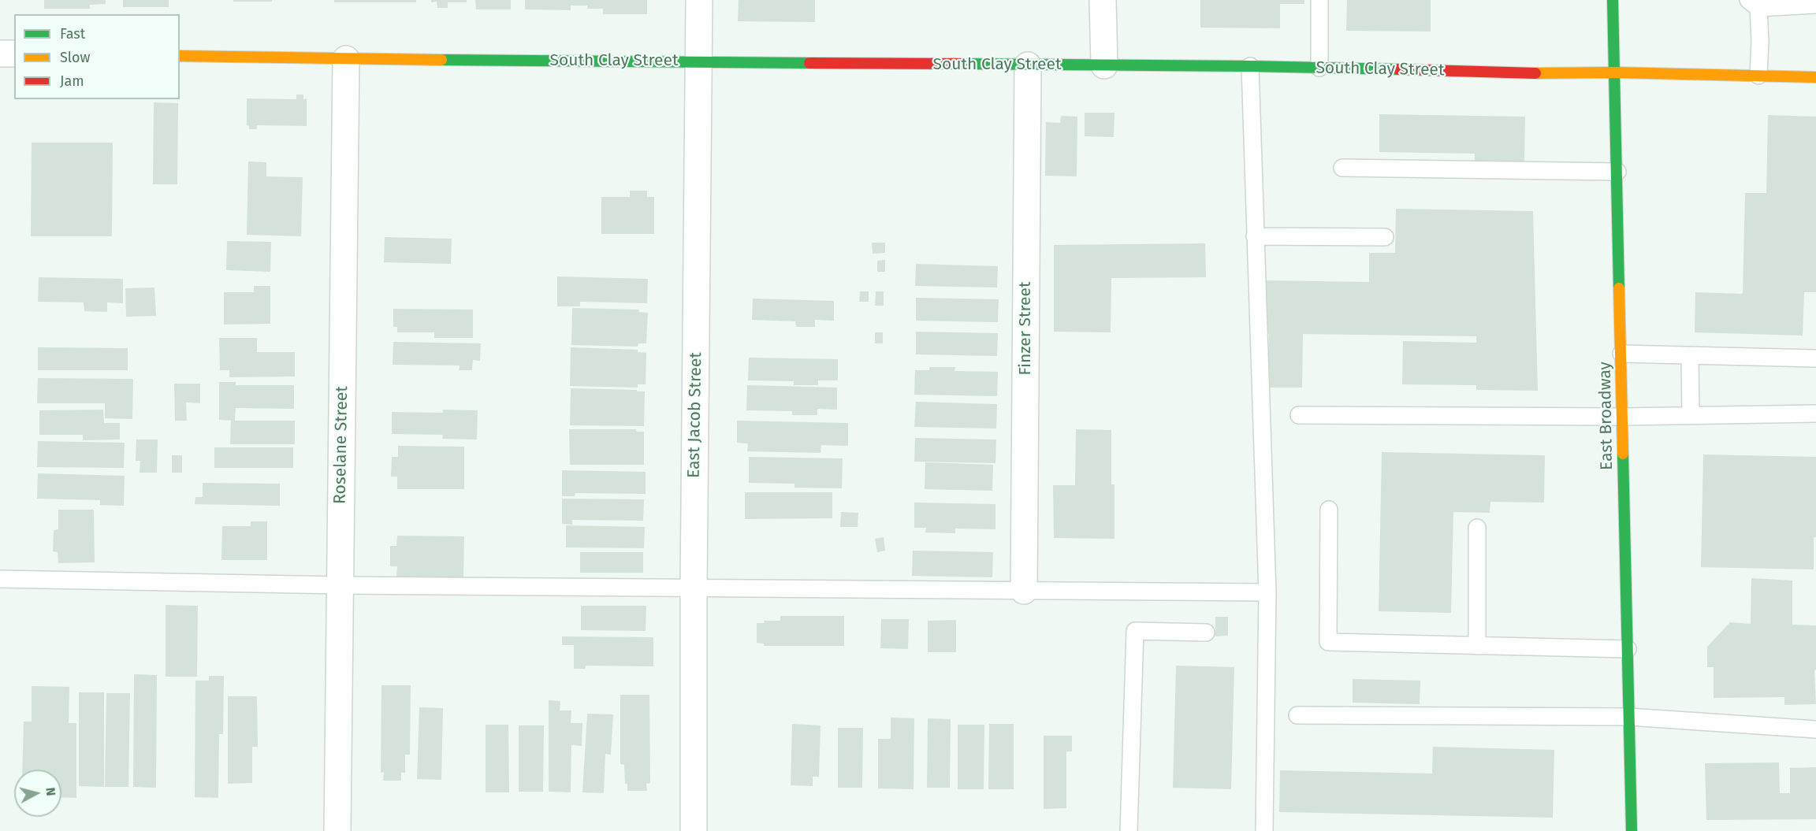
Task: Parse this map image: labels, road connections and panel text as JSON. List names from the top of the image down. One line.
{"streets":{"street":["South Clay Street","Finzer Street","East Jacob Street","East Broadway","Roselane Street"]},"crossings":[["South Clay Street","Finzer Street"],["South Clay Street","East Jacob Street"],["South Clay Street","East Broadway"],["South Clay Street","Roselane Street"]],"legend":["Fast","Slow","Jam"],"north":"right"}
